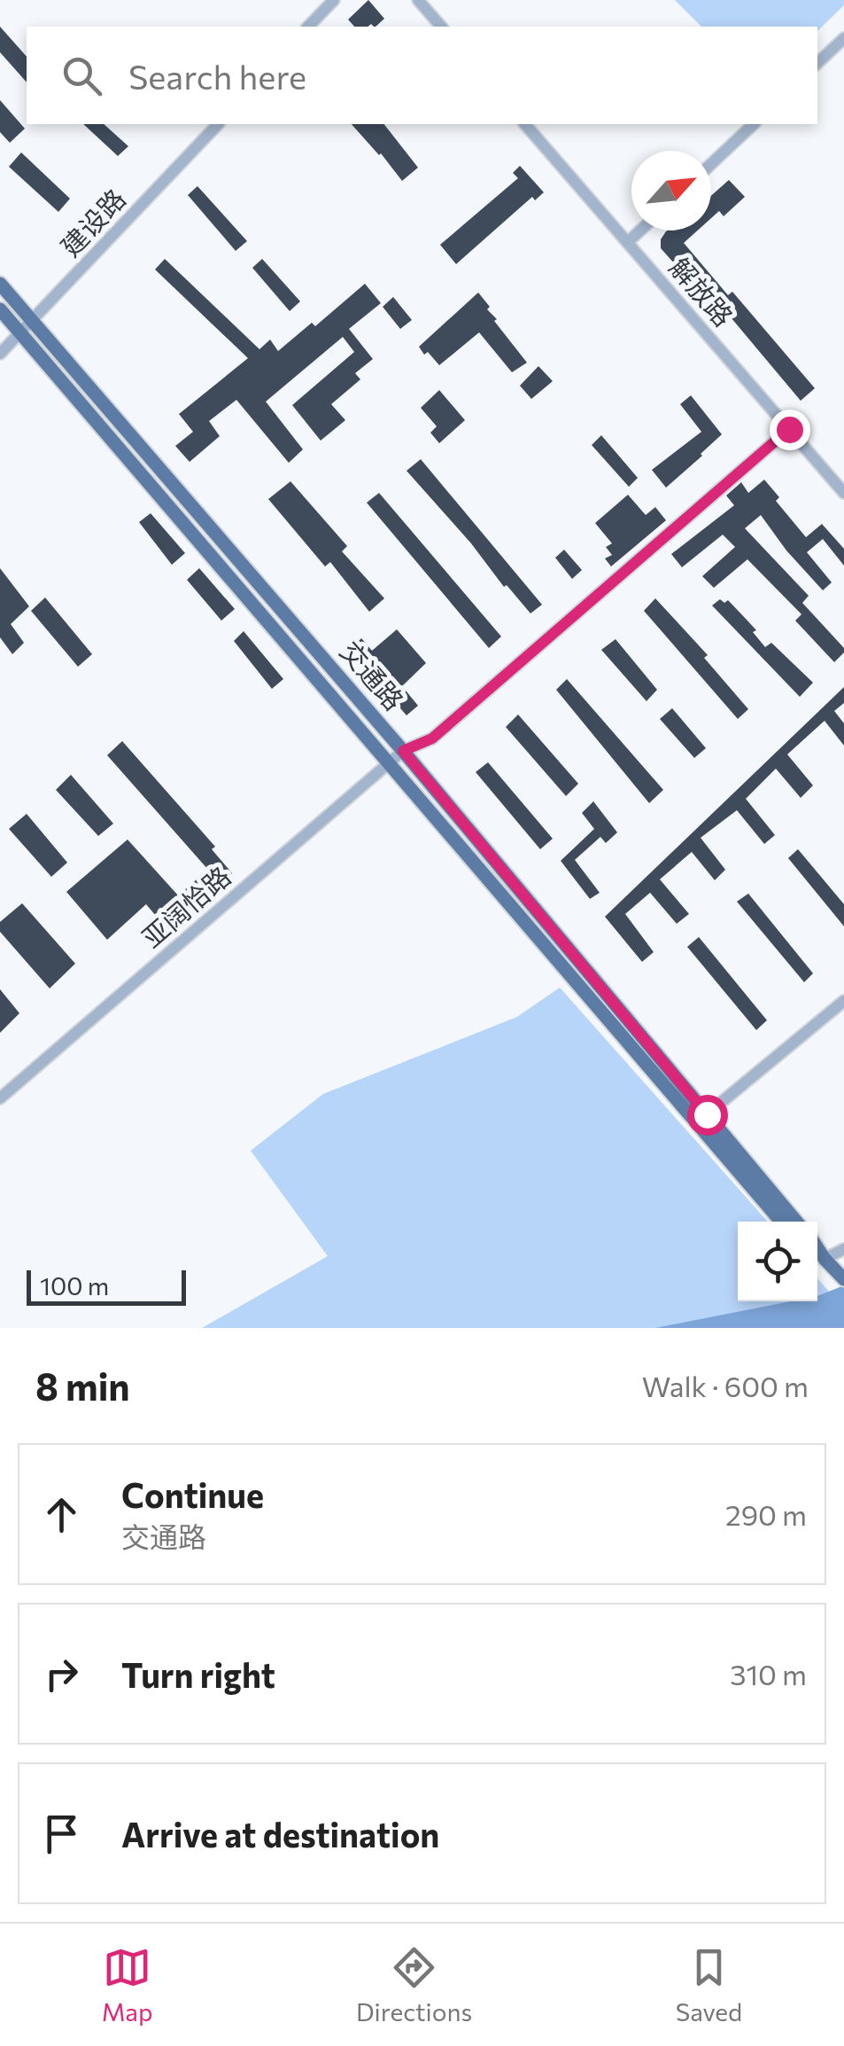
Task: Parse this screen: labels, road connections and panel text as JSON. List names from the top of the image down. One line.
{"streets":{"main road":["交通路"],"street":["建设路","解放路","亚阔恰路"]},"crossings":[["建设路","交通路"],["解放路","亚阔恰路"],["交通路","亚阔恰路"]],"scale_bar":"100 m","north":"top right","page":{"search":"Search here","scale":"100 m","heading":["8 min","Walk · 600 m"],"list":[["Continue","交通路","290 m"],["Turn right","310 m"],"Arrive at destination"],"nav":["Map","Directions","Saved"]}}
